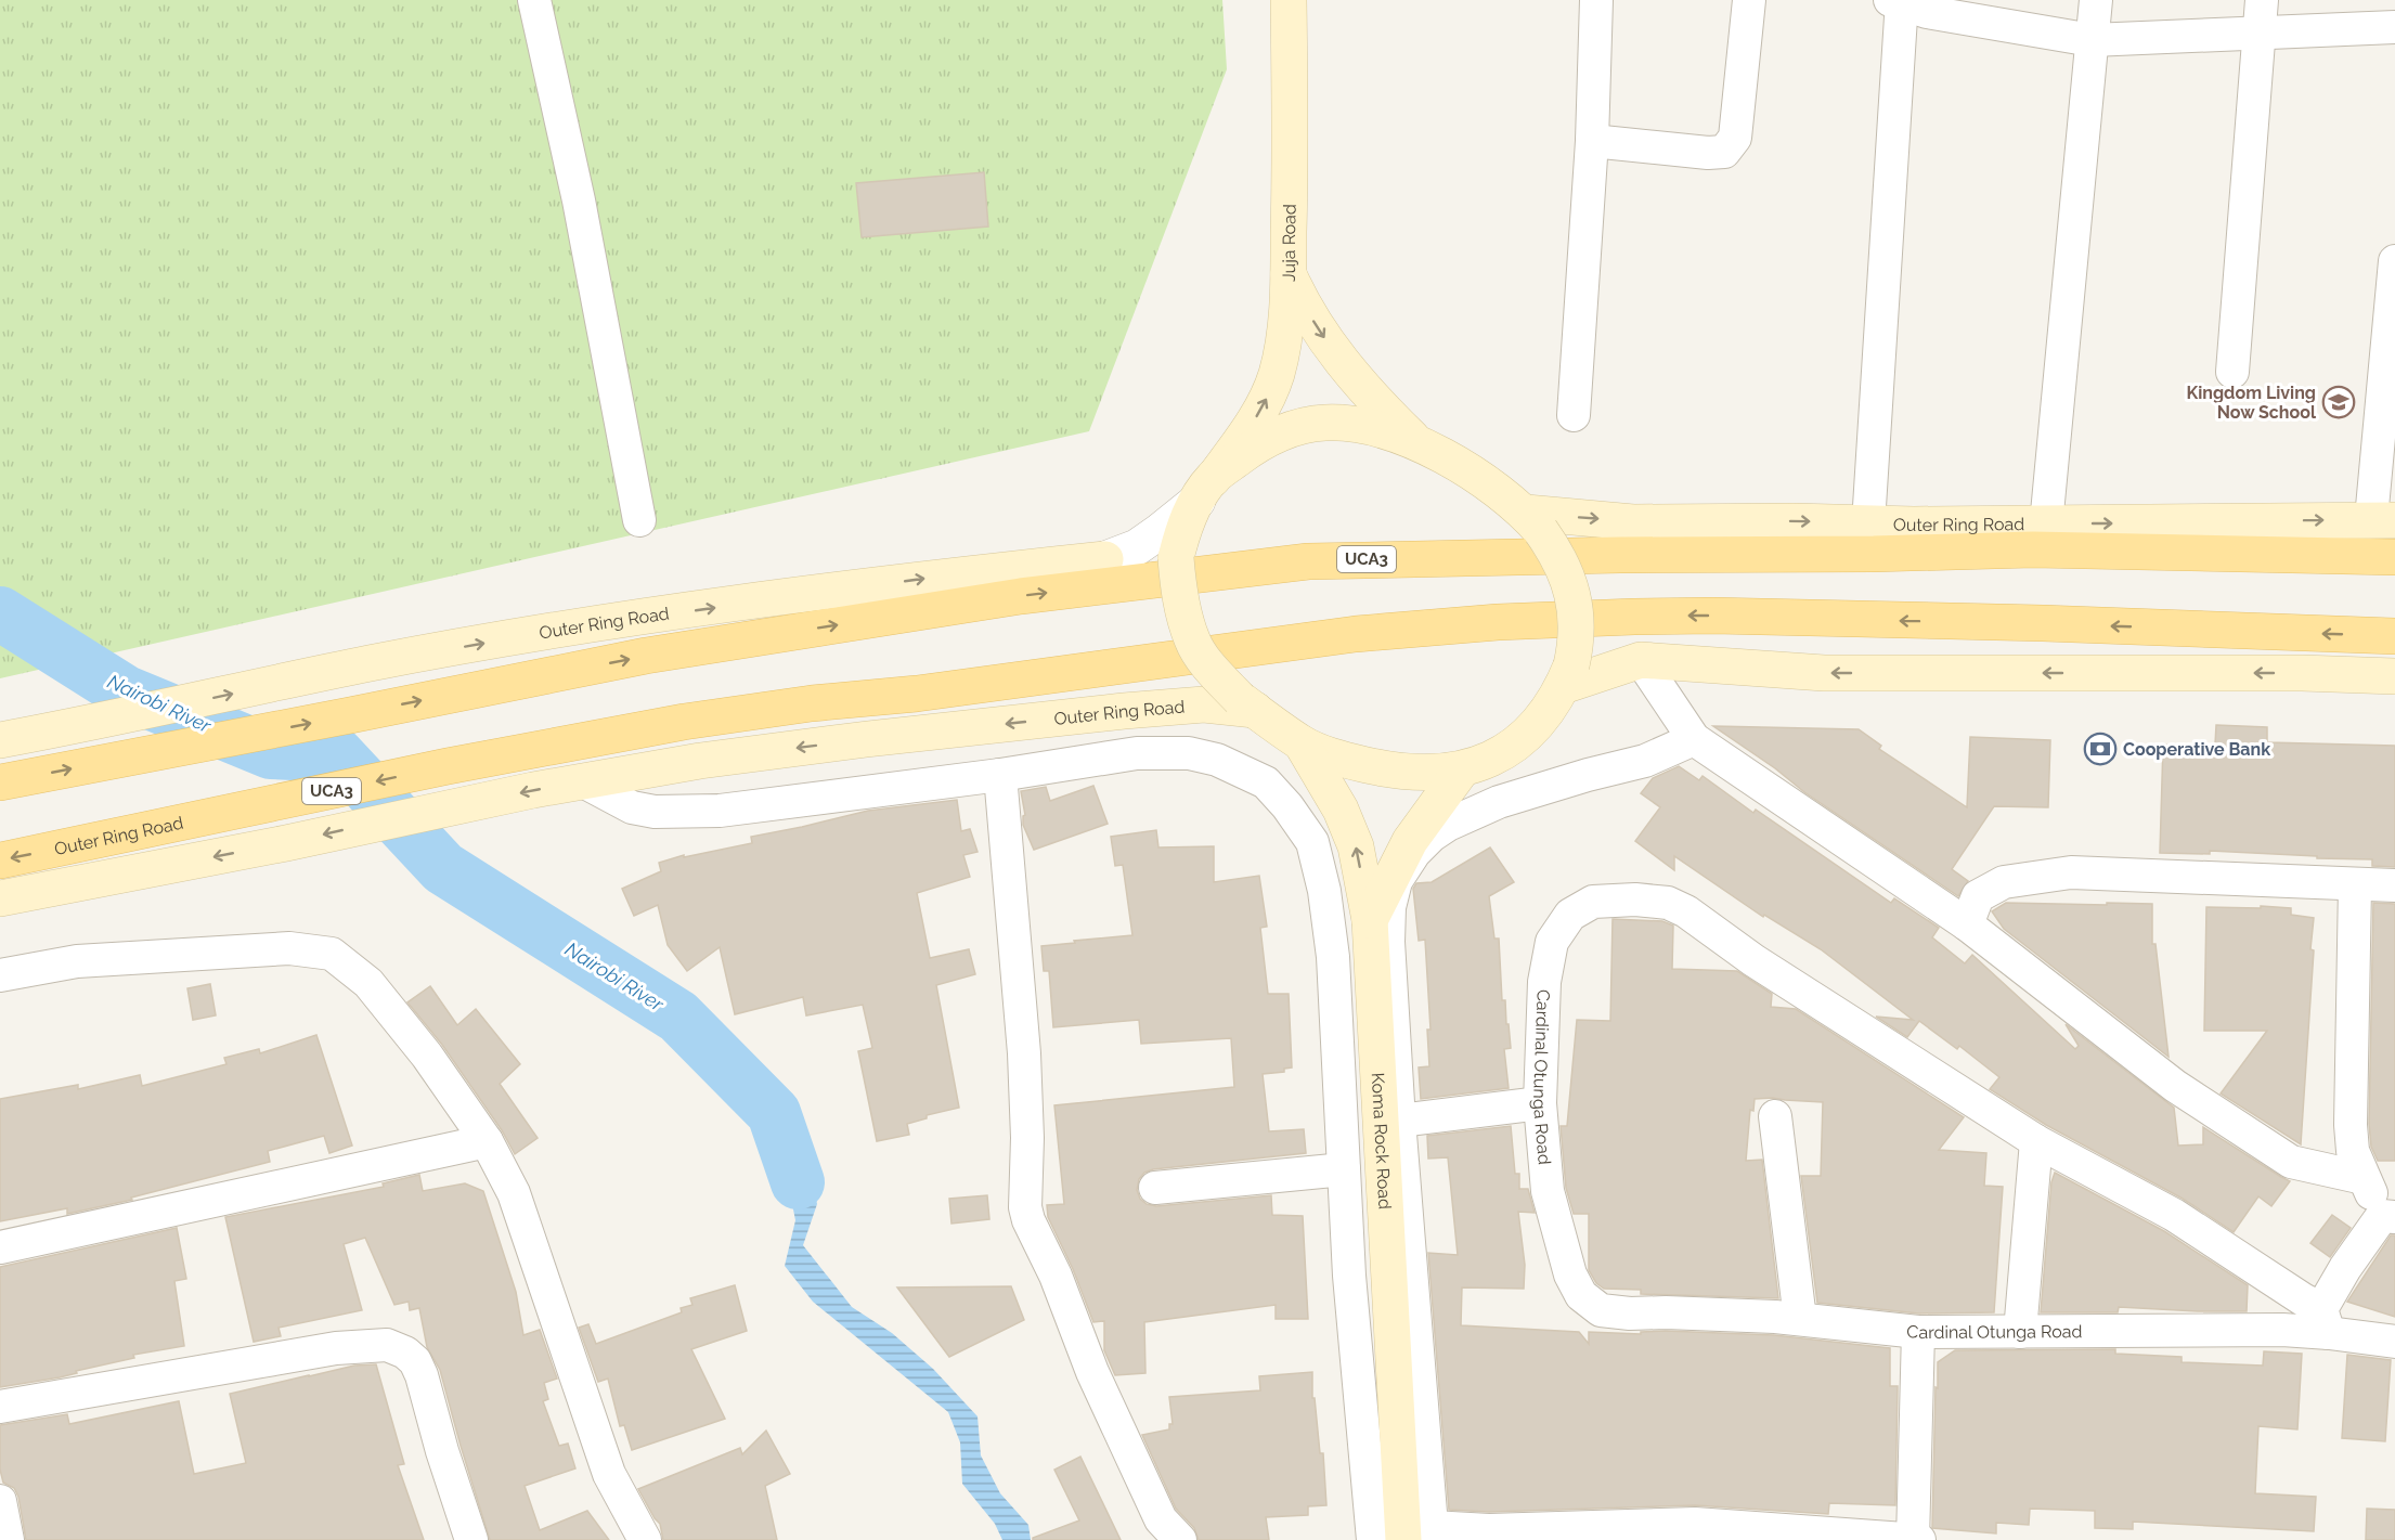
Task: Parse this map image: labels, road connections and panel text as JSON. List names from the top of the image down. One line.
{"streets":{"main road":["Juja Road","Outer Ring Road","UCA3","Koma Rock Road"],"street":["Cardinal Otunga Road"]},"crossings":[["Juja Road","Outer Ring Road"],["Outer Ring Road","UCA3"],["Outer Ring Road","Koma Rock Road"]],"one_way":["Juja Road"],"water":["Nairobi River"],"places":{"school or university":["Kingdom Living Now School"],"bank":["Cooperative Bank"]}}
